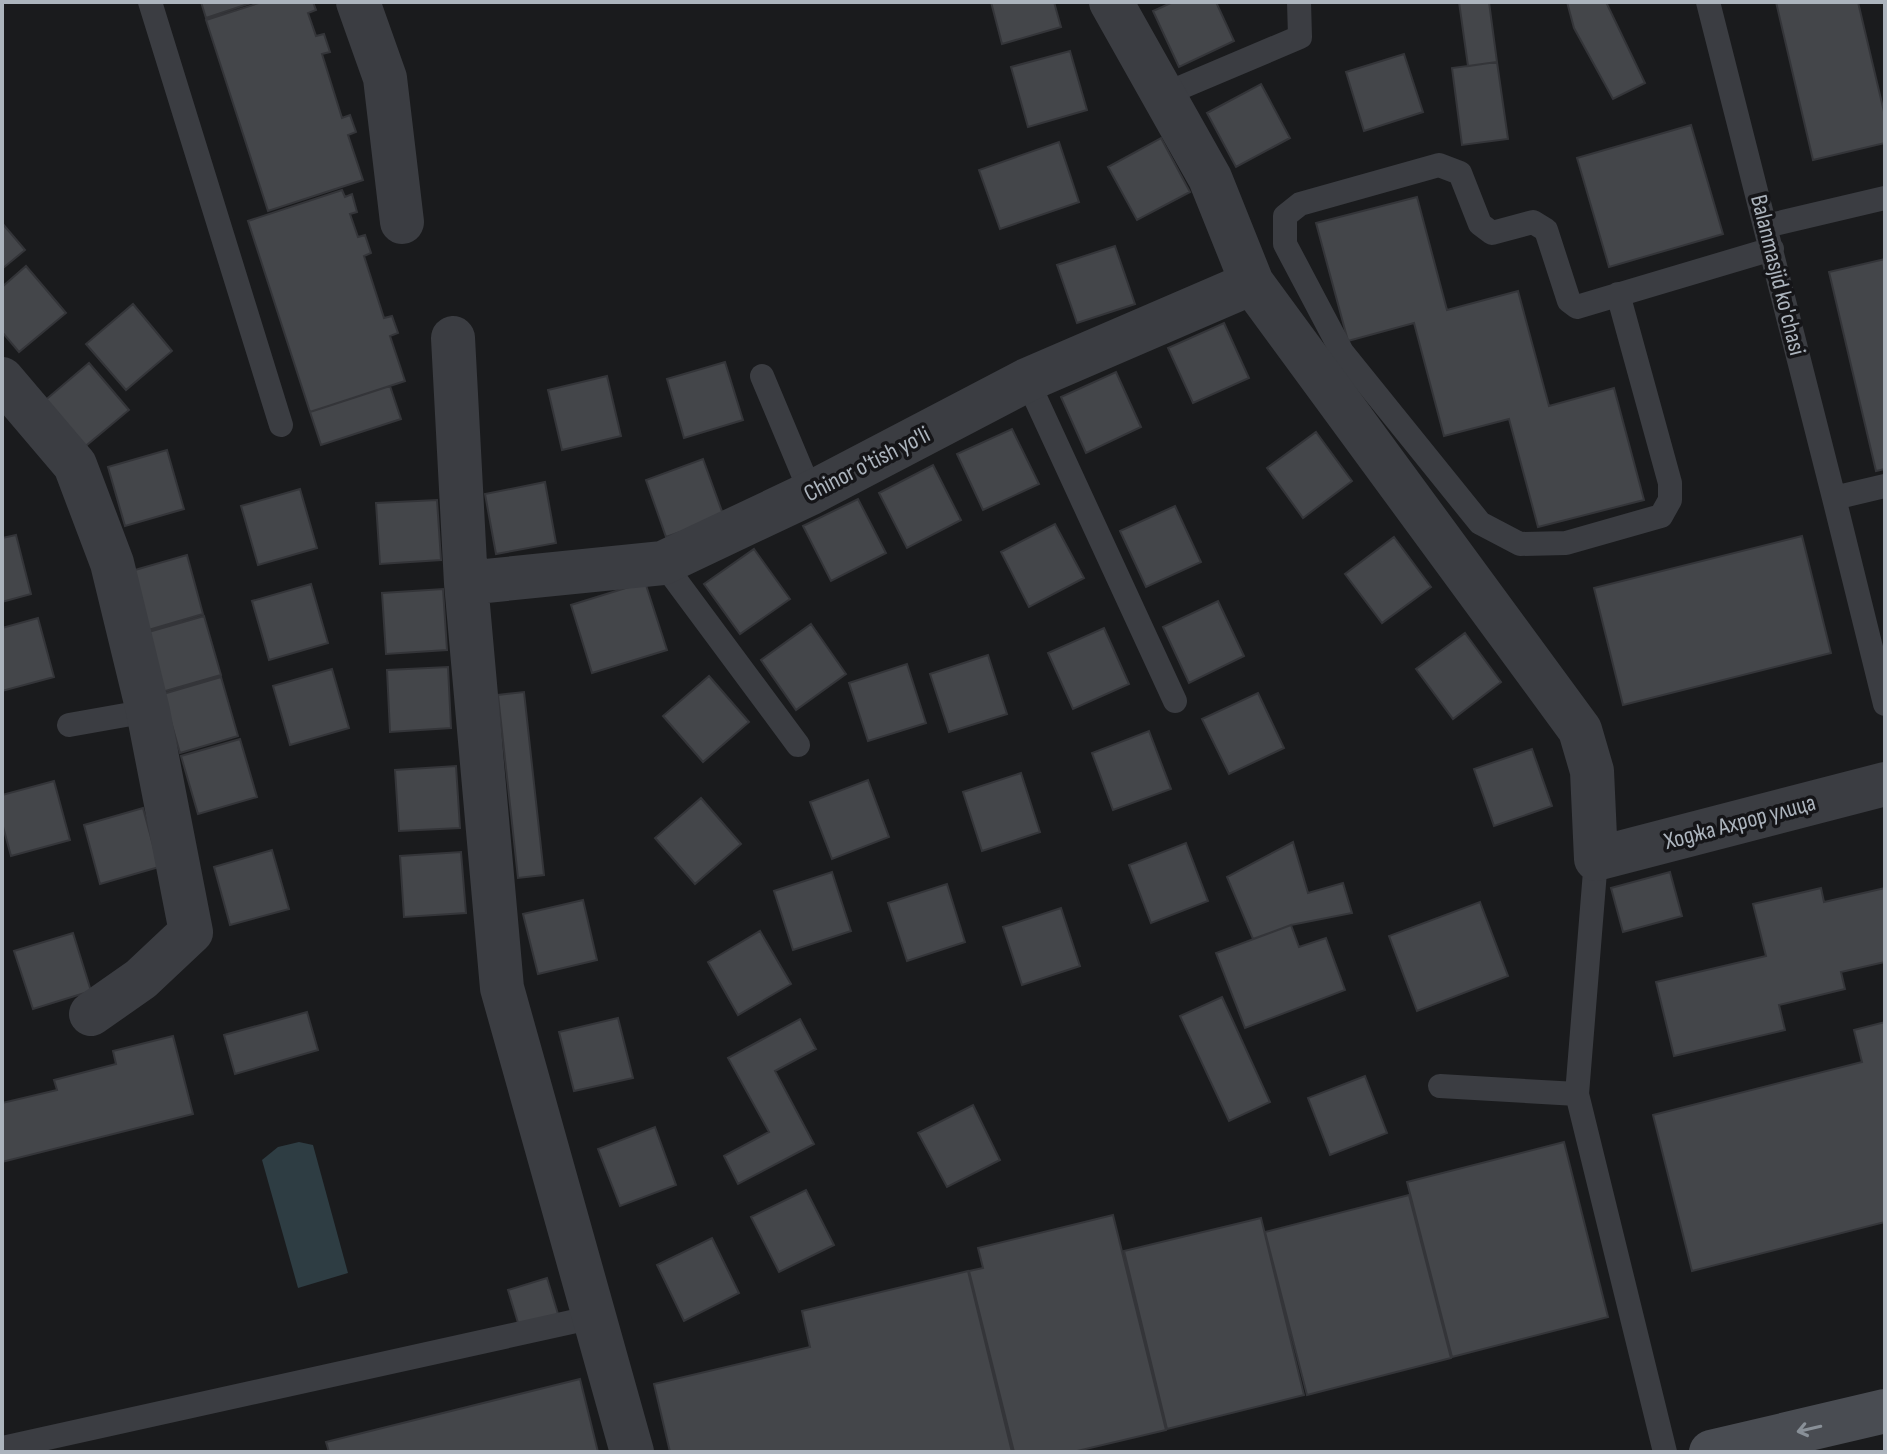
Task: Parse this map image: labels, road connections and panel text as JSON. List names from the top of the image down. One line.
{"streets":{"street":["Chinor o'tish yo'li","Ходжа Ахрор улица"],"lane":["Balanmasjid ko'chasi"]}}
